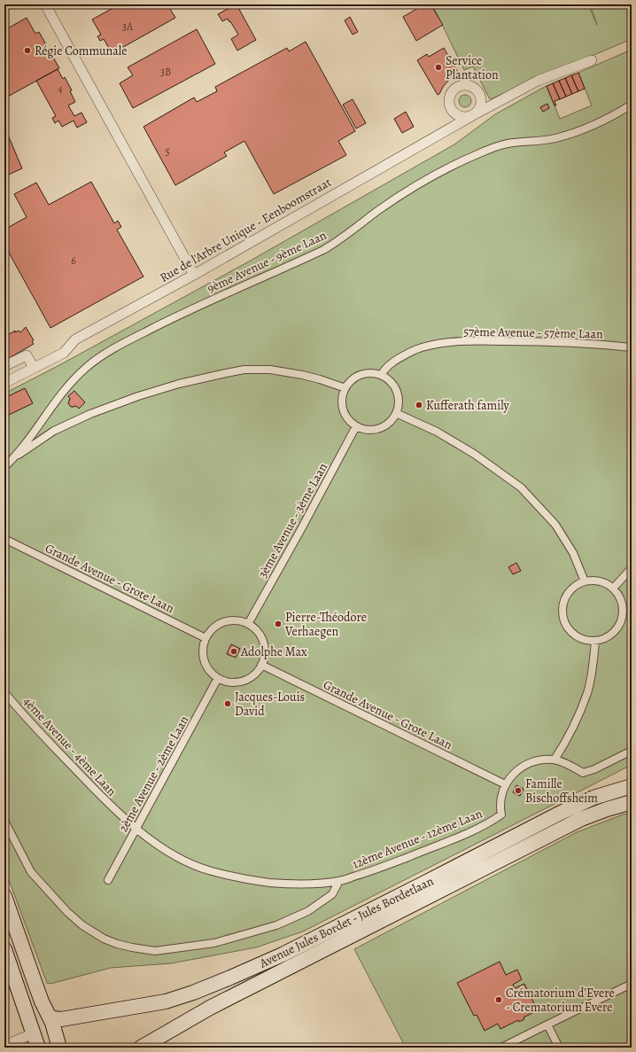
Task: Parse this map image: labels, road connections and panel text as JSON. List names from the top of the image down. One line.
{"streets":{"main road":["Avenue Jules Bordet - Jules Bordetlaan"],"street":["Rue de l'Arbre Unique - Eenboomstraat","9ème Avenue - 9ème Laan","57ème Avenue - 57ème Laan","3ème Avenue - 3ème Laan","Grande Avenue - Grote Laan","4ème Avenue - 4ème Laan","2ème Avenue - 2ème Laan","12ème Avenue - 12ème Laan"]},"crossings":[["57ème Avenue - 57ème Laan","3ème Avenue - 3ème Laan"],["3ème Avenue - 3ème Laan","Grande Avenue - Grote Laan"],["3ème Avenue - 3ème Laan","2ème Avenue - 2ème Laan"],["Grande Avenue - Grote Laan","2ème Avenue - 2ème Laan"],["Grande Avenue - Grote Laan","12ème Avenue - 12ème Laan"],["4ème Avenue - 4ème Laan","2ème Avenue - 2ème Laan"],["4ème Avenue - 4ème Laan","12ème Avenue - 12ème Laan"]],"places":["Régie Communale","Service Plantation","Kufferath family","Pierre-Théodore Verhaegen","Adolphe Max","Jacques-Louis David","Famille Bischoffsheim","Crématorium d’Evere - Crematorium Evere"],"house_numbers":["3A","3B","4","5","6"]}
